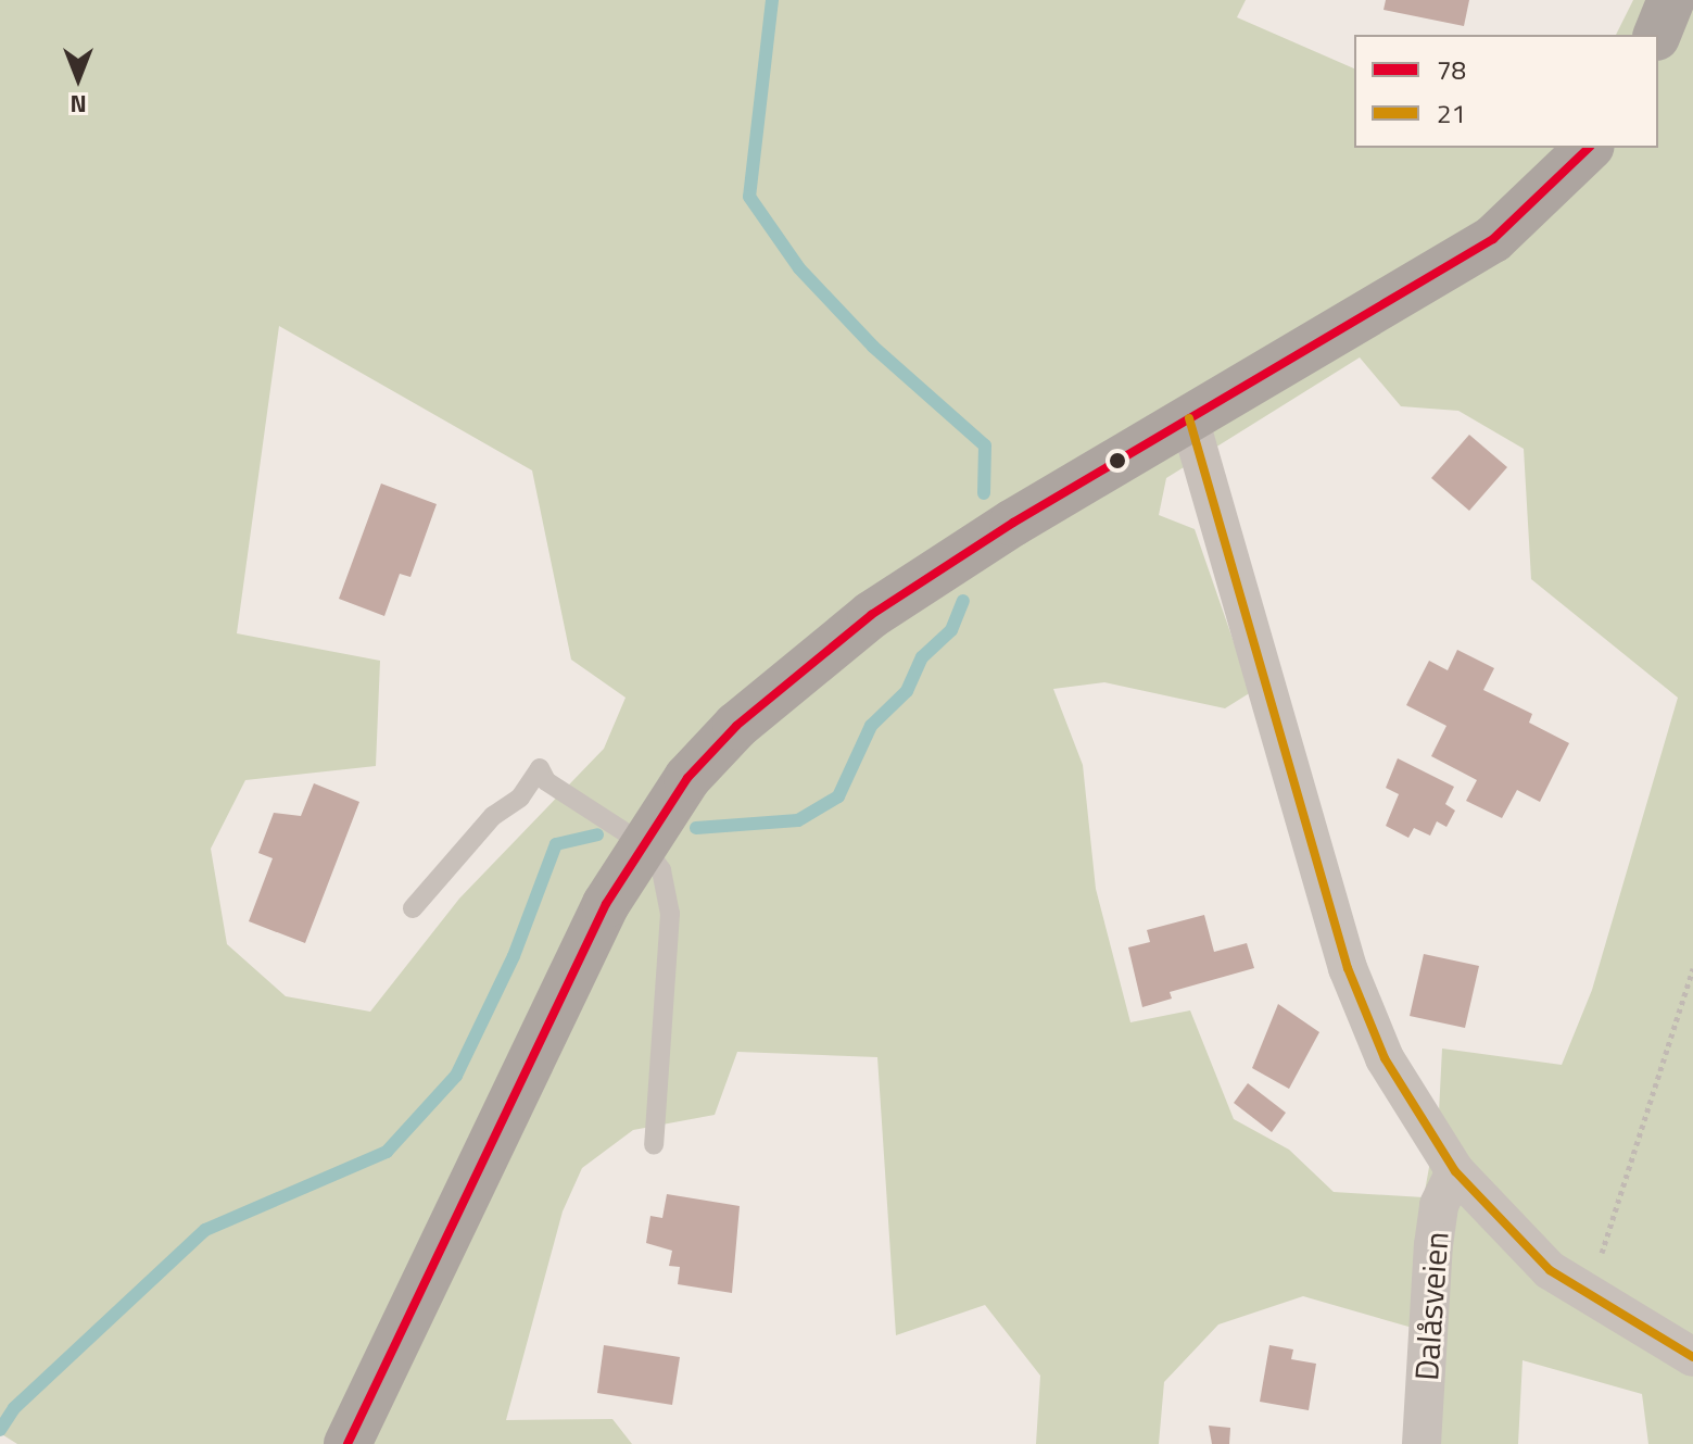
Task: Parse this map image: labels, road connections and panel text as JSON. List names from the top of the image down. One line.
{"streets":{"street":["Dalåsveien"]},"lines":["transit line 78","transit line 21"],"legend":["78","21"],"north":"bottom"}
